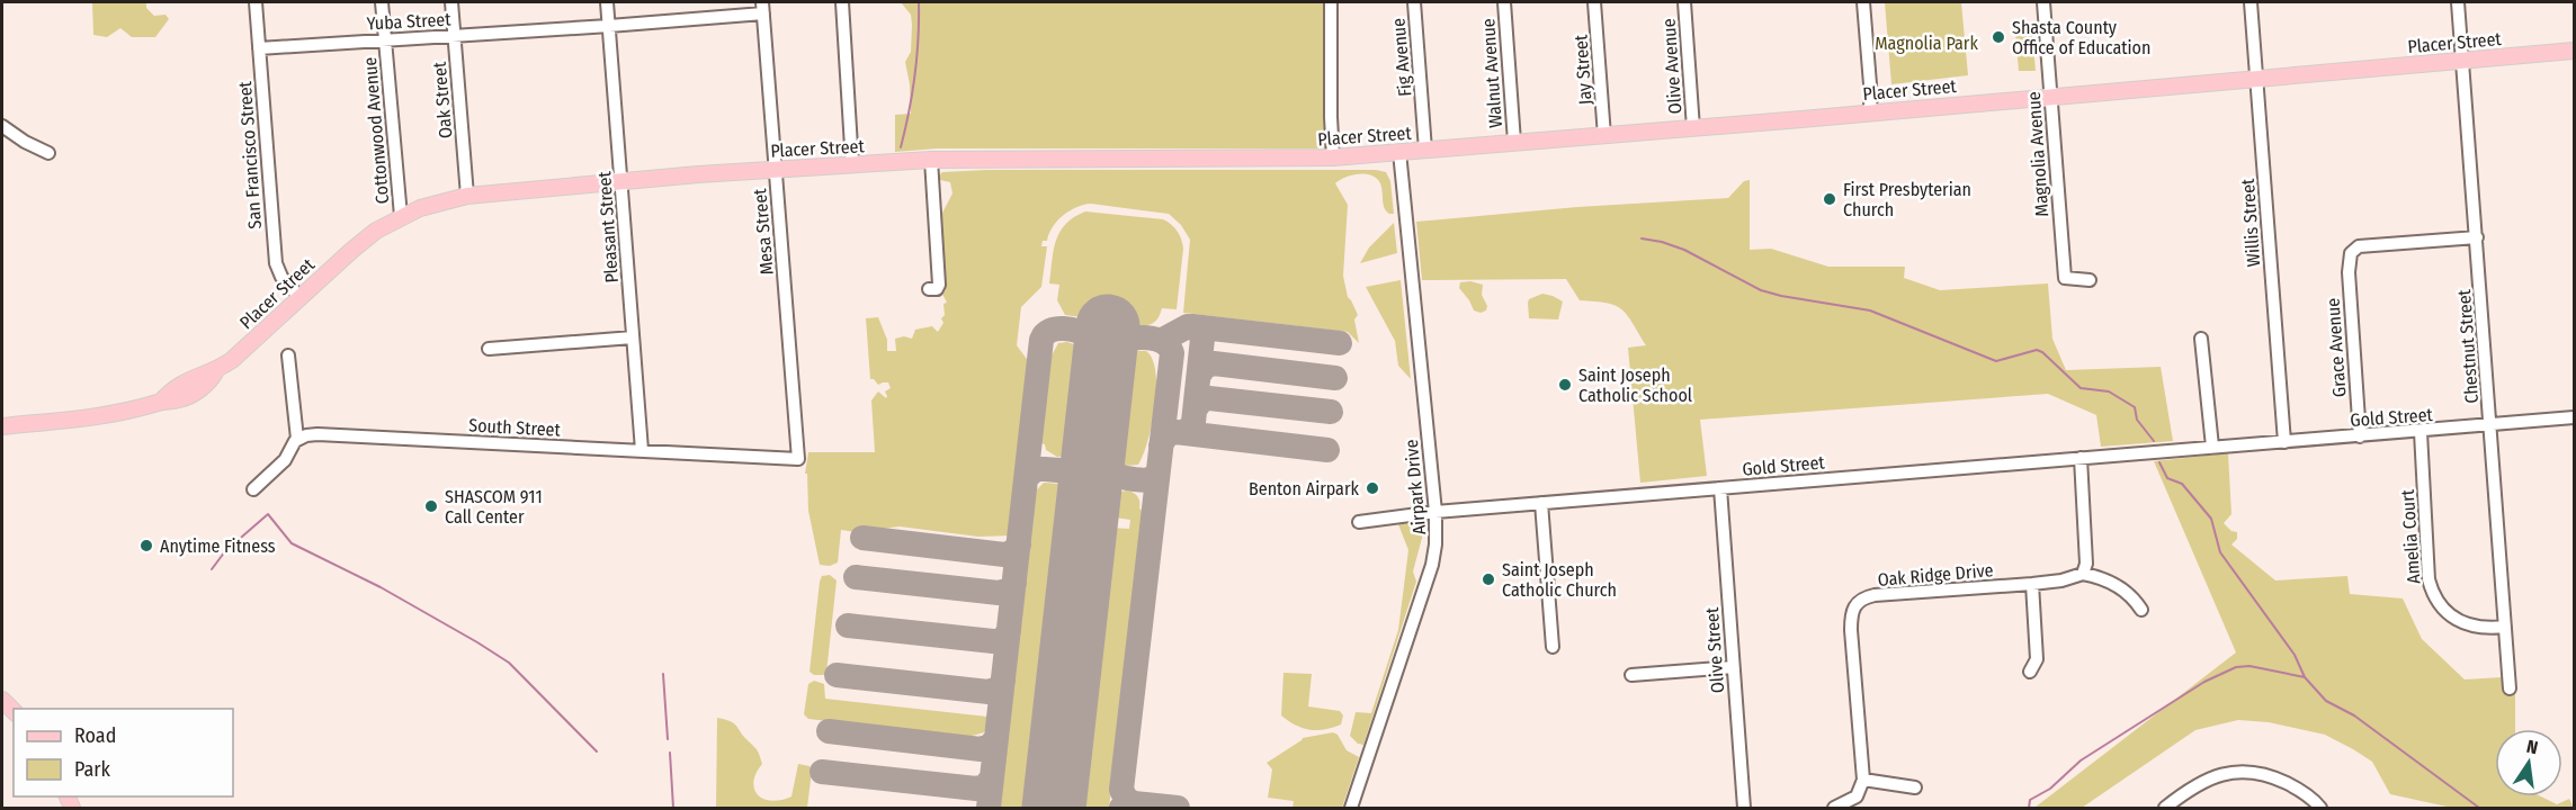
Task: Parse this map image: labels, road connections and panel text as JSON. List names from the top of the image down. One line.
{"streets":{"main road":["Placer Street"],"street":["Yuba Street","Fig Avenue","Olive Avenue","Jay Street","Walnut Avenue","Oak Street","Cottonwood Avenue","Magnolia Avenue","San Francisco Street","Willis Street","Pleasant Street","Mesa Street","Chestnut Street","Grace Avenue","Gold Street","South Street","Airpark Drive","Amelia Court","Oak Ridge Drive","Olive Street"]},"crossings":[["Yuba Street","Oak Street"],["Yuba Street","Cottonwood Avenue"],["Yuba Street","San Francisco Street"],["Yuba Street","Pleasant Street"],["Yuba Street","Mesa Street"],["Placer Street","Fig Avenue"],["Placer Street","Olive Avenue"],["Placer Street","Jay Street"],["Placer Street","Walnut Avenue"],["Placer Street","Oak Street"],["Placer Street","Cottonwood Avenue"],["Placer Street","Magnolia Avenue"],["Placer Street","San Francisco Street"],["Placer Street","Willis Street"],["Placer Street","Pleasant Street"],["Placer Street","Mesa Street"],["Placer Street","Chestnut Street"],["Placer Street","Airpark Drive"],["Willis Street","Gold Street"],["Pleasant Street","South Street"],["Mesa Street","South Street"],["Chestnut Street","Grace Avenue"],["Chestnut Street","Gold Street"],["Chestnut Street","Amelia Court"],["Grace Avenue","Gold Street"],["Gold Street","Airpark Drive"],["Gold Street","Amelia Court"],["Gold Street","Olive Street"]],"parks":["Magnolia Park"],"places":["Shasta County Office of Education","First Presbyterian Church","Saint Joseph Catholic School","Benton Airpark","SHASCOM 911 Call Center","Anytime Fitness","Saint Joseph Catholic Church"],"legend":["Road","Park"],"north":"top"}
